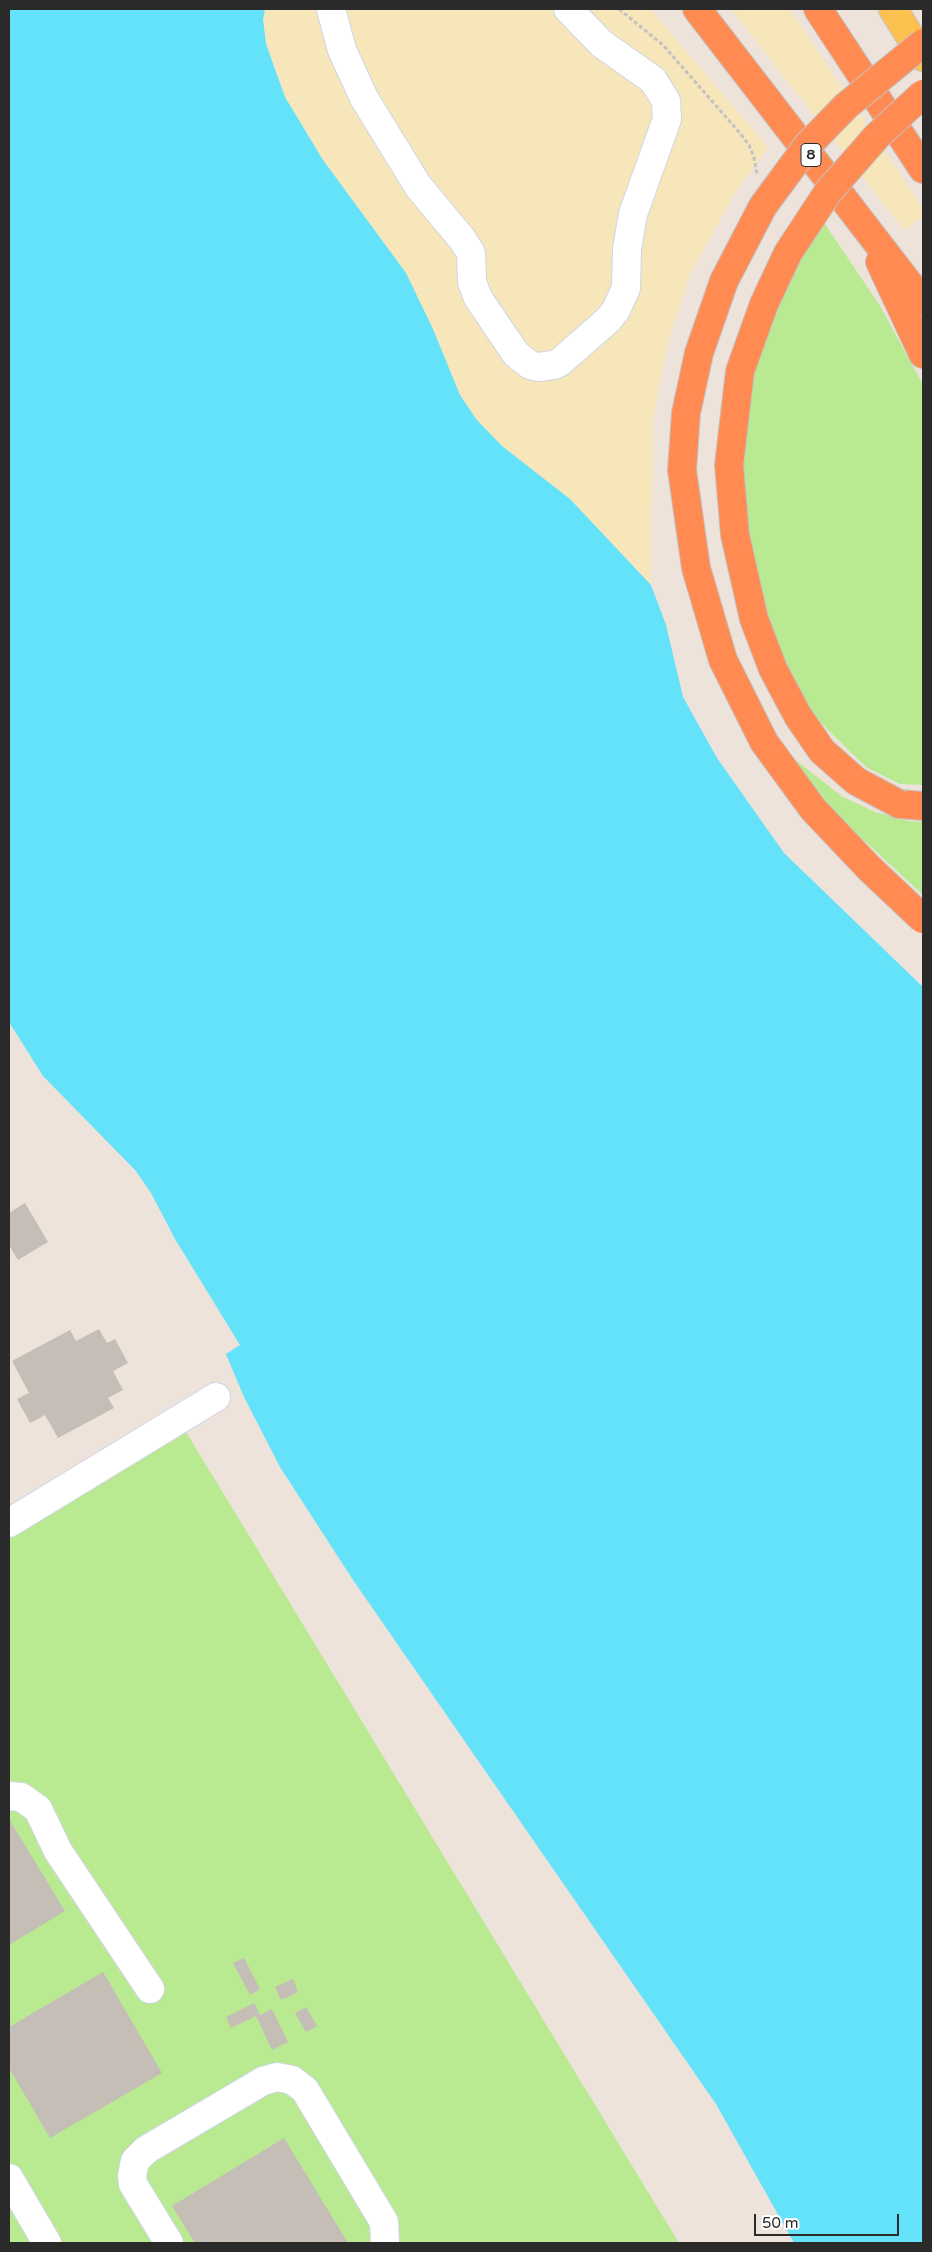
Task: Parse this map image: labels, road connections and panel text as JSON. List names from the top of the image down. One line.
{"streets":{"highway":["8"]},"scale_bar":"50 m"}
